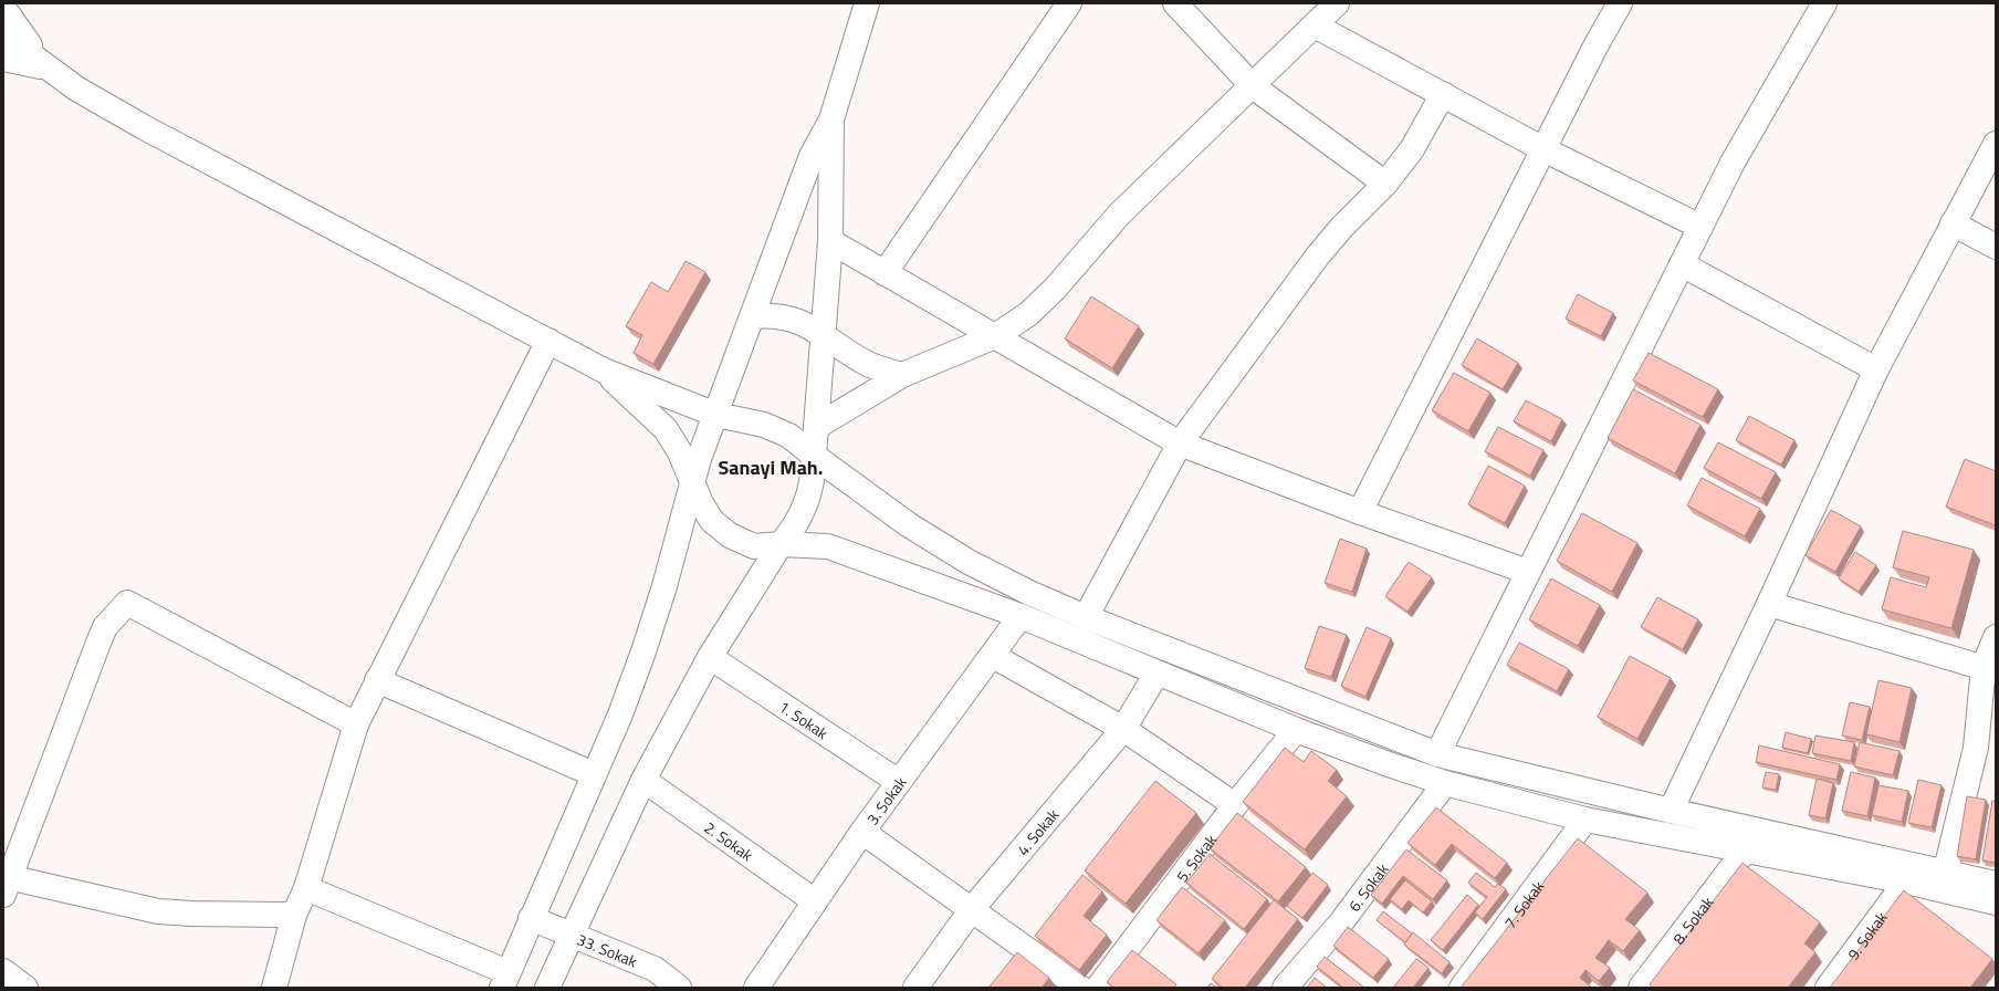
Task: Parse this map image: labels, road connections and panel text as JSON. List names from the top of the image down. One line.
{"streets":{"street":["1. Sokak","3. Sokak","4. Sokak","2. Sokak","5. Sokak","6. Sokak","7. Sokak","8. Sokak","9. Sokak","33. Sokak"]},"crossings":[["1. Sokak","3. Sokak"],["3. Sokak","2. Sokak"]],"districts":["Sanayi Mah."]}
